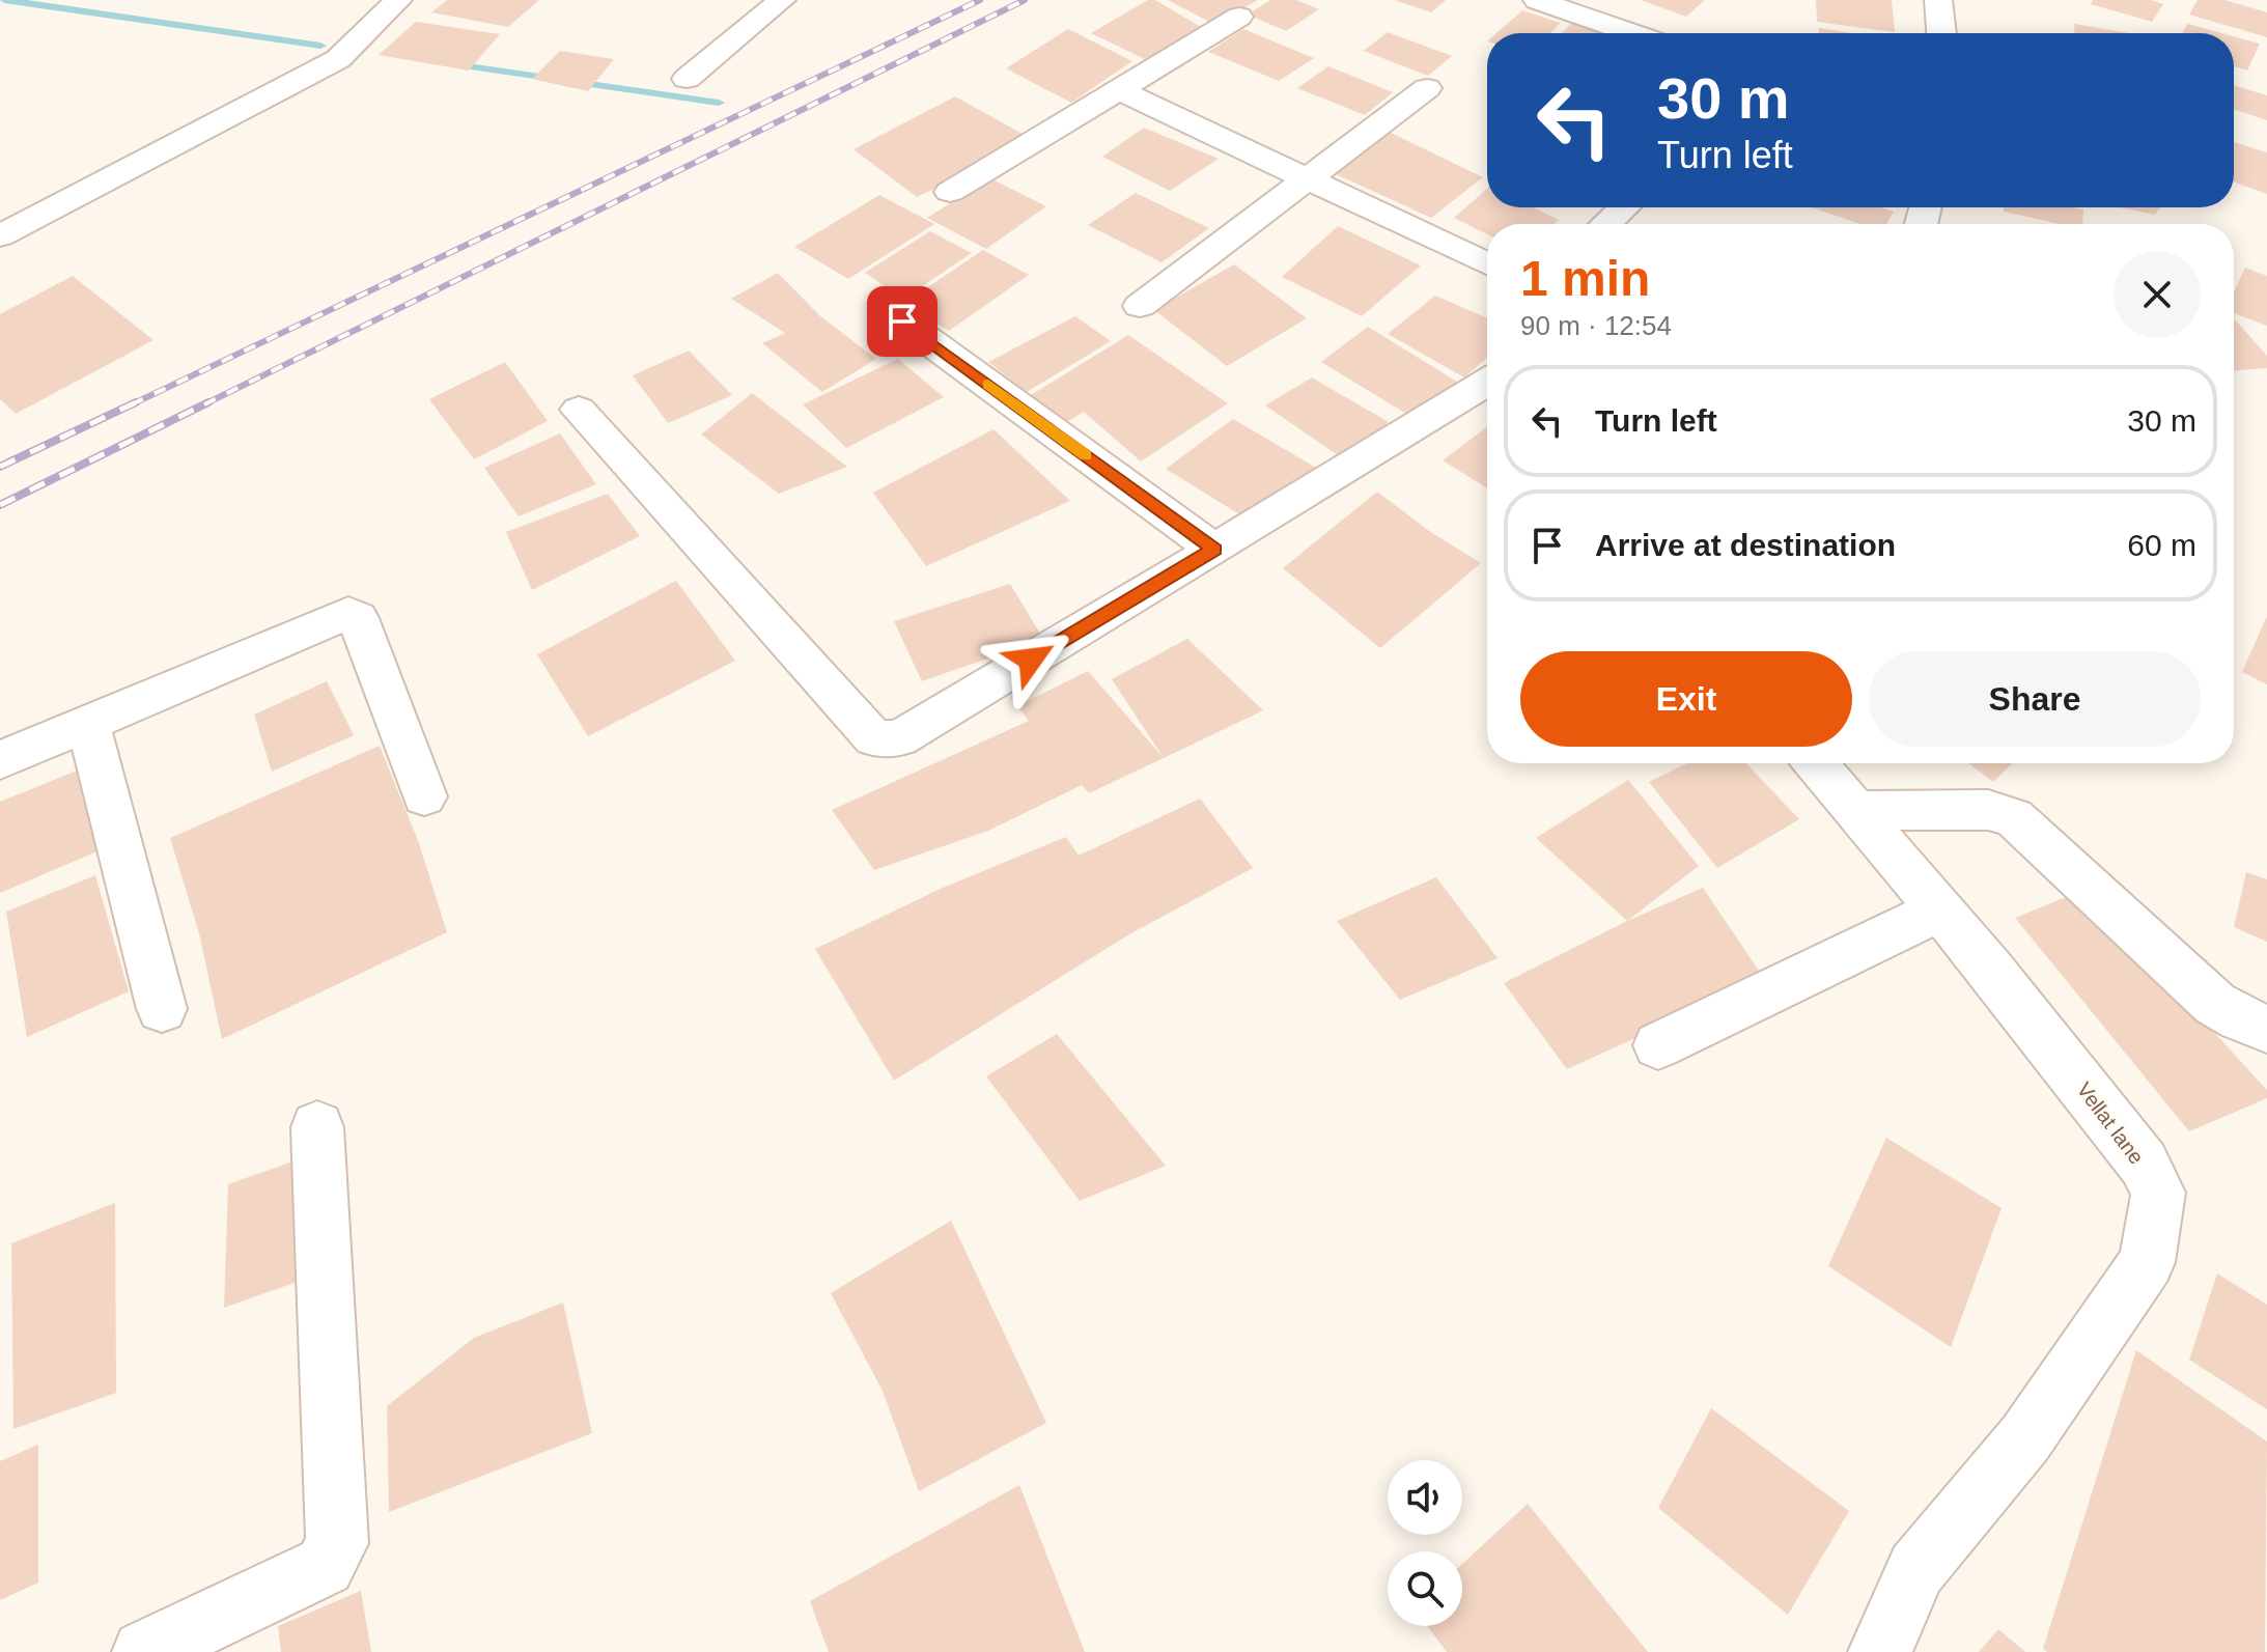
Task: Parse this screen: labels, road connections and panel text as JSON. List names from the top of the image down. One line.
{"streets":{"street":["Vellat lane"]},"page":{"turn":["30 m","Turn left"],"heading":["1 min","90 m · 12:54"],"list":[{"name":"Turn left","value":"30 m"},{"name":"Arrive at destination","value":"60 m"}],"buttons":["Exit","Share"]}}
